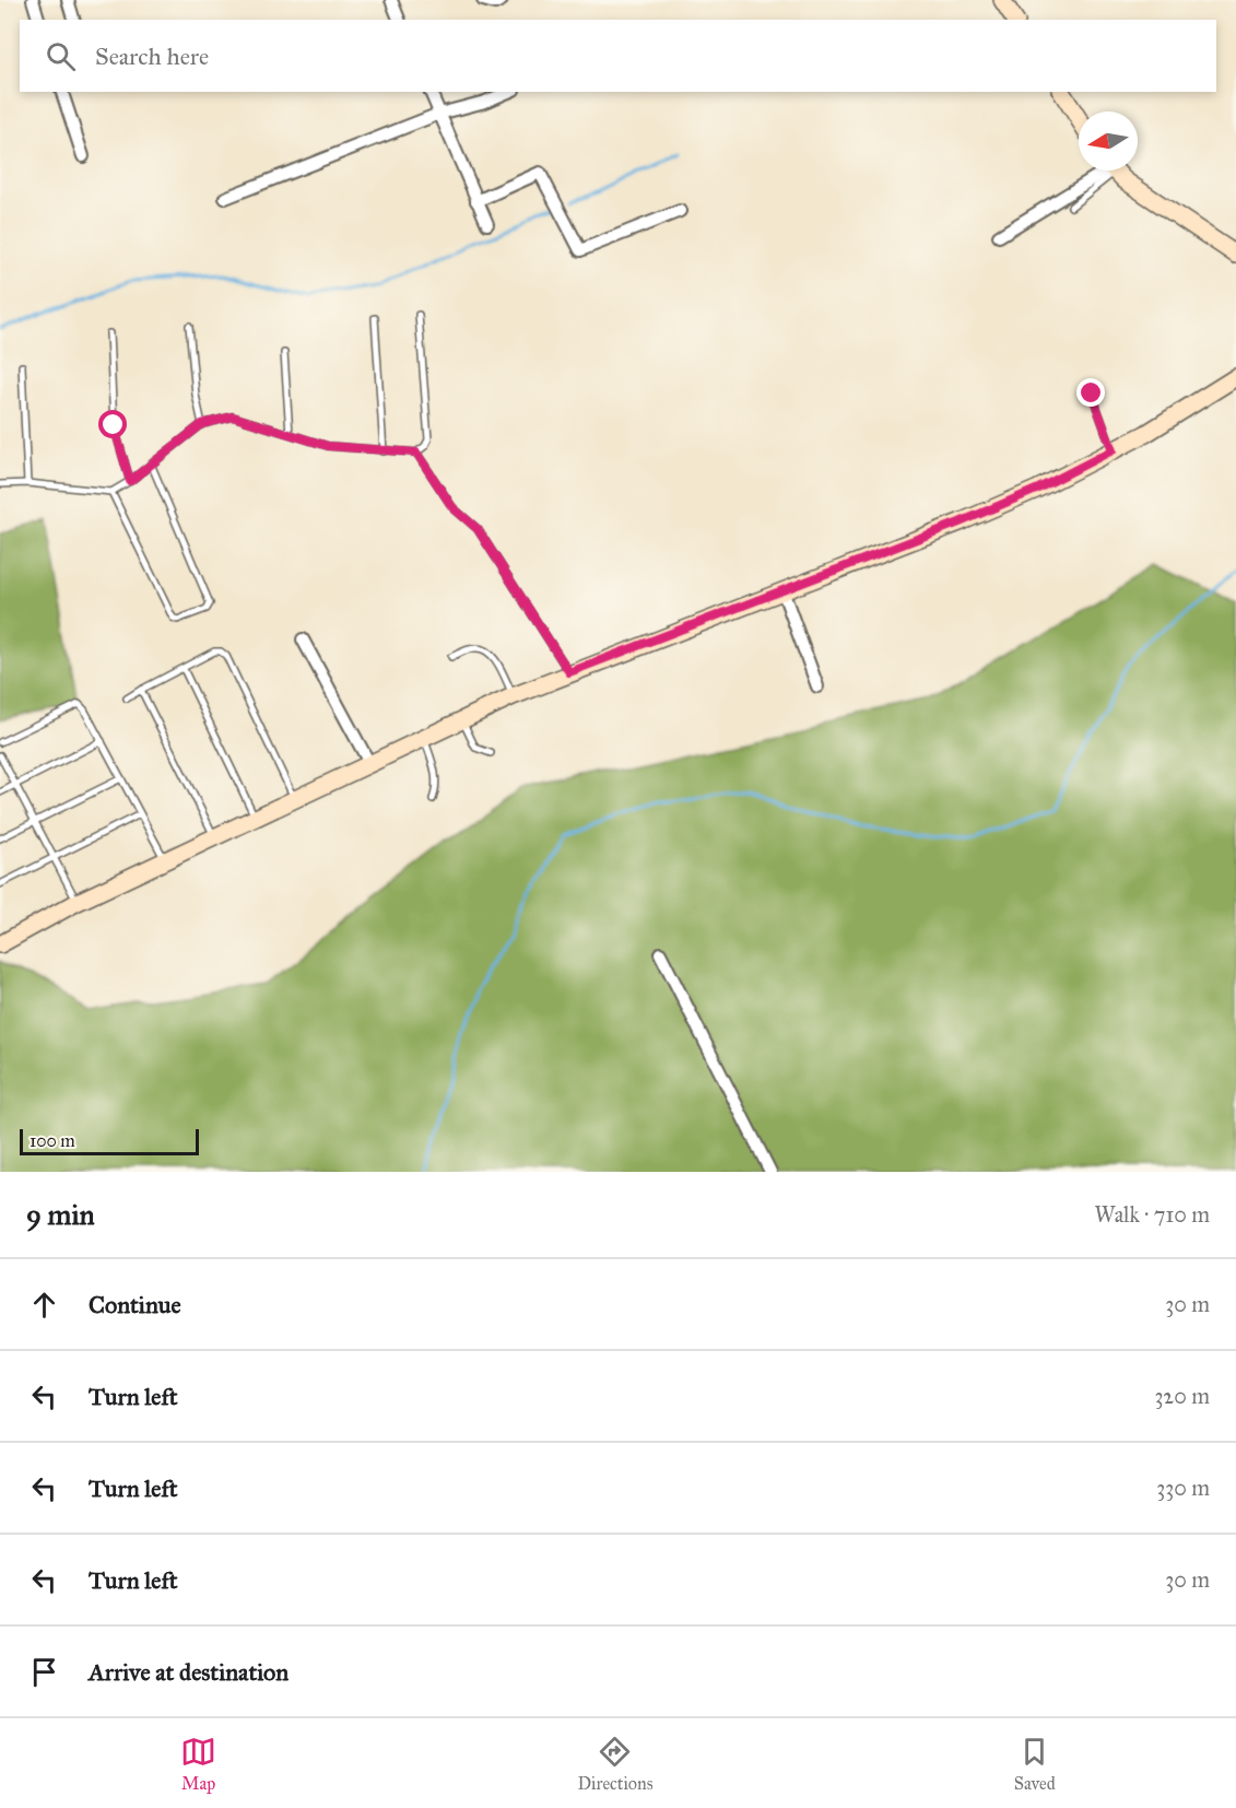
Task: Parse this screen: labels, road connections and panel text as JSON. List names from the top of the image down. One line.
{"scale_bar":"100 m","north":"left","page":{"search":"Search here","scale":"100 m","heading":["9 min","Walk · 710 m"],"list":[["Continue","30 m"],["Turn left","320 m"],["Turn left","330 m"],["Turn left","30 m"],"Arrive at destination"],"nav":["Map","Directions","Saved"]}}
